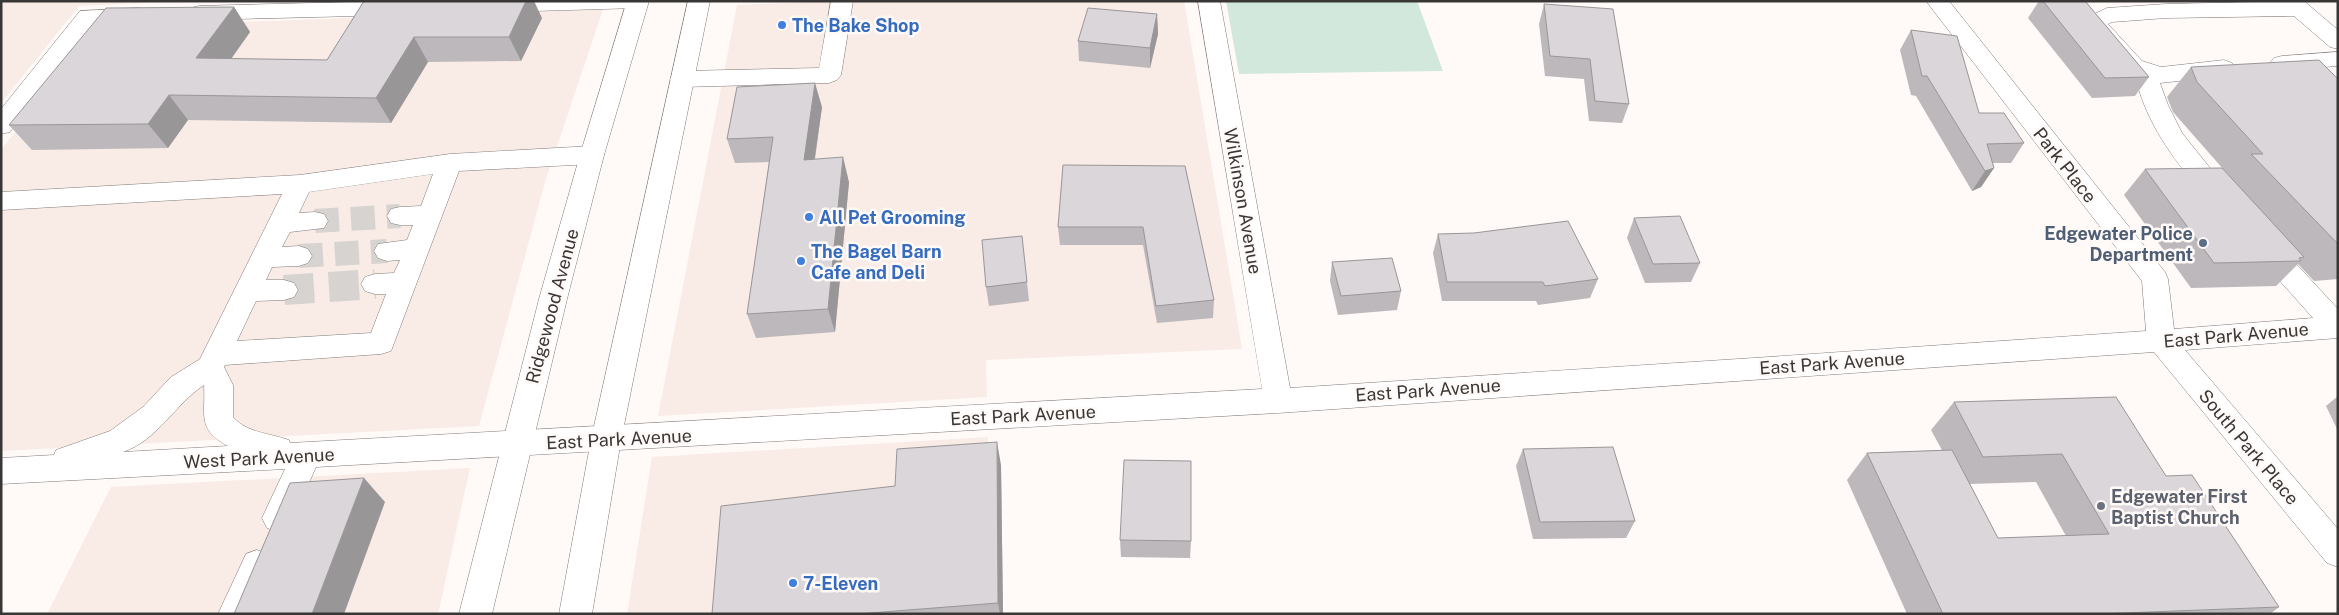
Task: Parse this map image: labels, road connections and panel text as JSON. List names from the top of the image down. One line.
{"streets":{"street":["Park Place","Wilkinson Avenue","Ridgewood Avenue","East Park Avenue","South Park Place","West Park Avenue"]},"crossings":[["Park Place","East Park Avenue"],["Park Place","South Park Place"],["Wilkinson Avenue","East Park Avenue"],["Ridgewood Avenue","East Park Avenue"],["Ridgewood Avenue","West Park Avenue"],["East Park Avenue","South Park Place"],["East Park Avenue","West Park Avenue"]],"places":["The Bake Shop","All Pet Grooming","Edgewater Police Department","The Bagel Barn Cafe and Deli","Edgewater First Baptist Church","7-Eleven"]}
